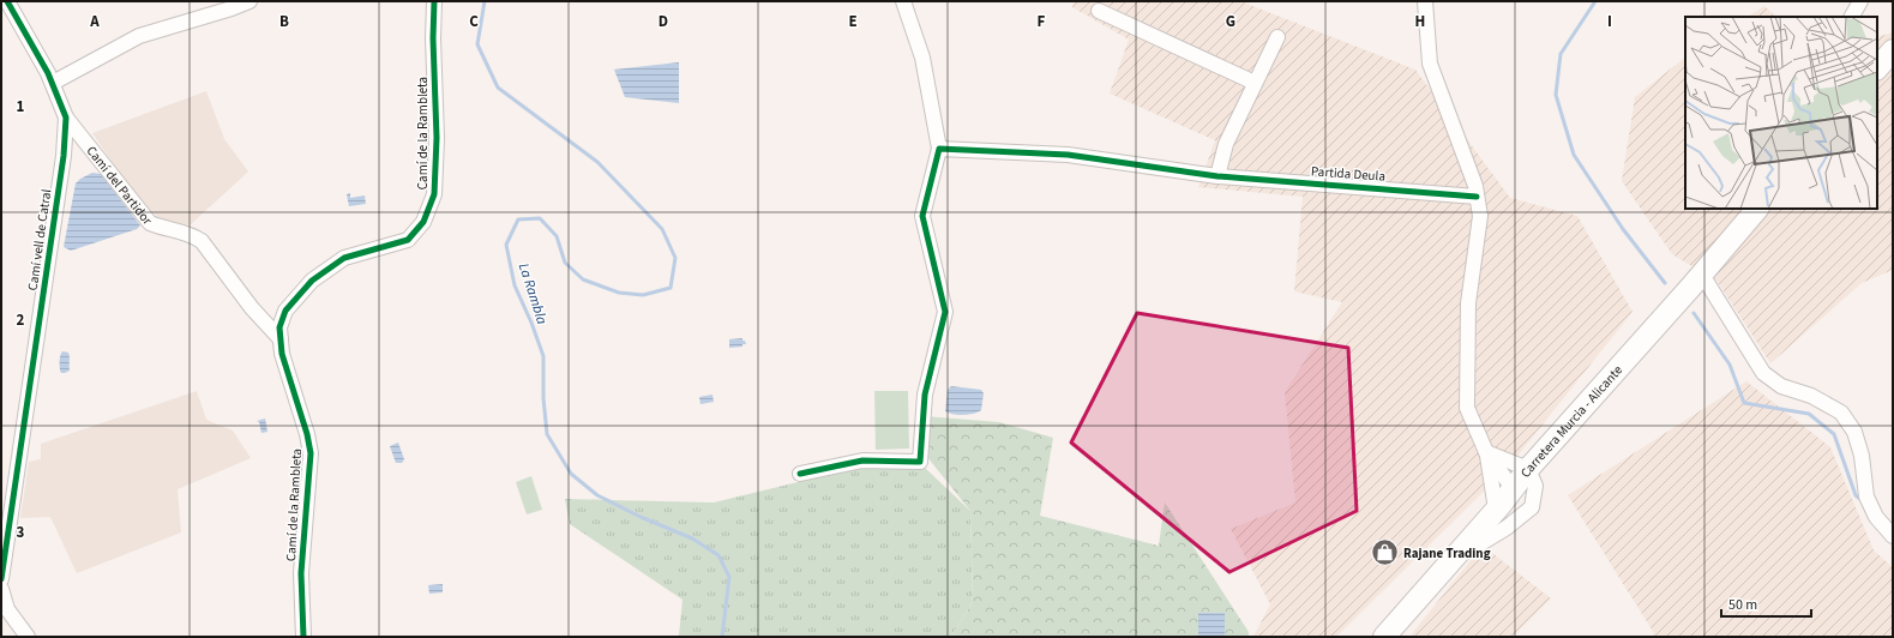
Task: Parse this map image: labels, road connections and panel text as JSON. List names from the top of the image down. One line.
{"streets":{"highway":["Carretera Murcia - Alicante"],"street":["Camí de la Rambleta","Partida Deula","Camí del Partidor","Camí vell de Catral"]},"crossings":[["Camí de la Rambleta","Camí del Partidor"],["Camí del Partidor","Camí vell de Catral"]],"water":["La Rambla"],"places":{"shop":["Rajane Trading"]},"scale_bar":"50 m","grid":{"columns":["A","B","C","D","E","F","G","H","I"],"rows":["1","2","3"]}}
